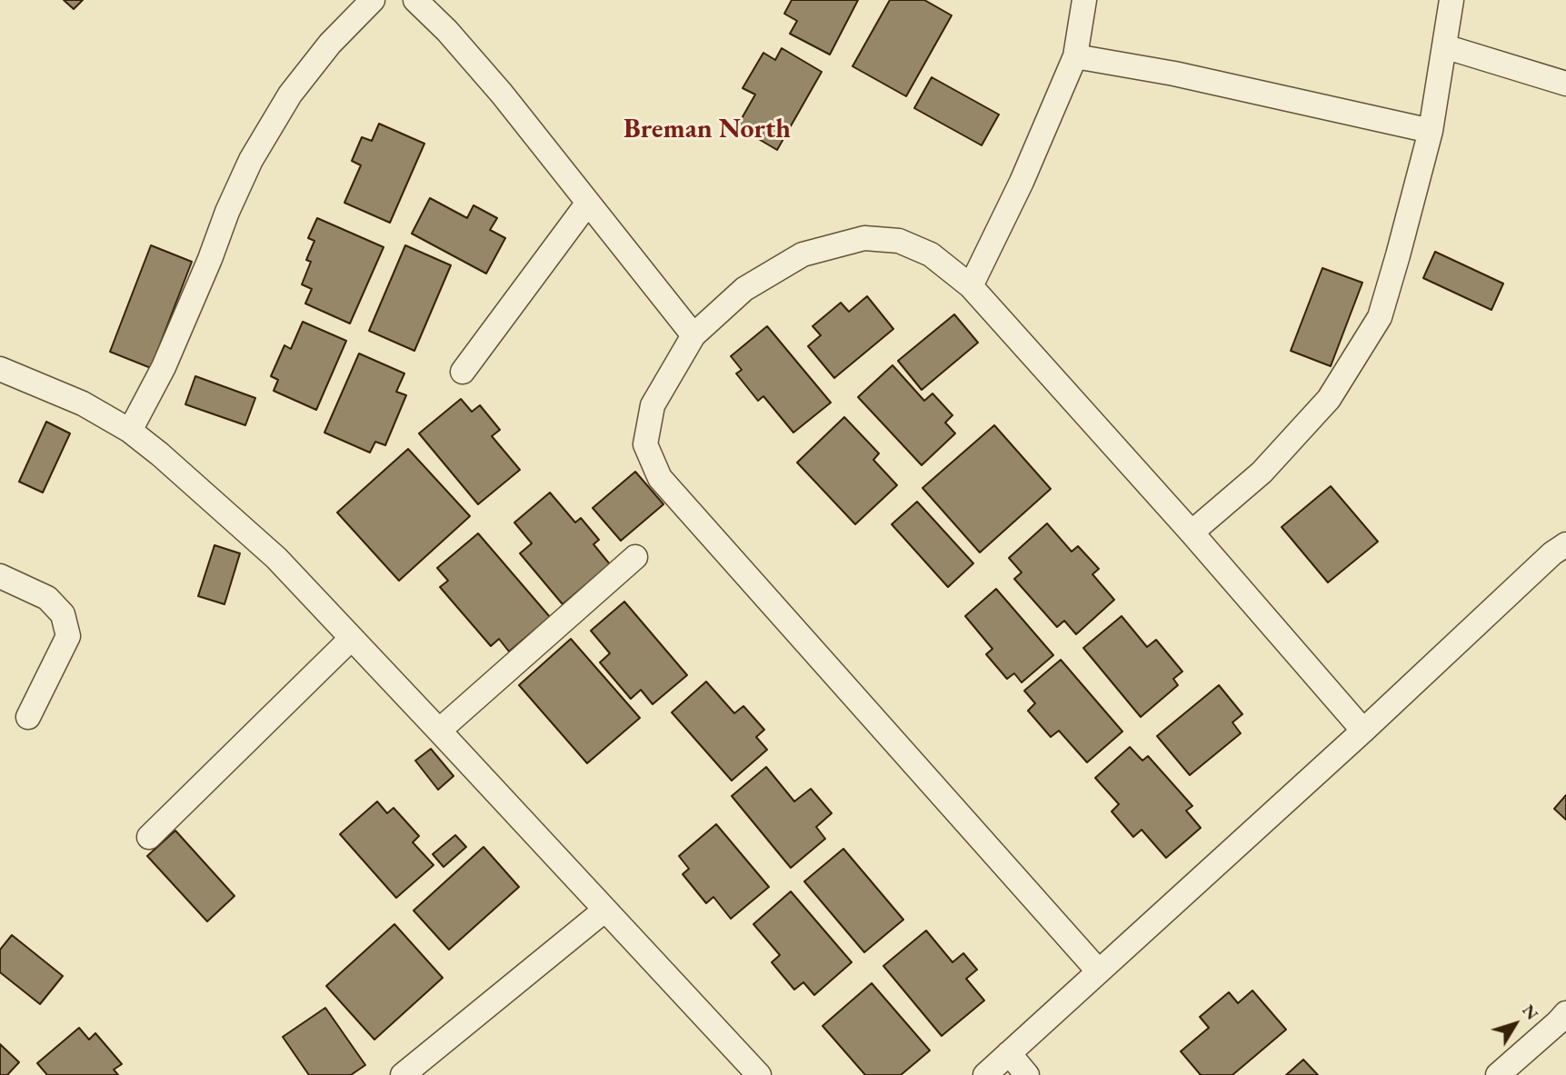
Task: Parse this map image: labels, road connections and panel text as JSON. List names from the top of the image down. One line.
{"districts":["Breman North"],"north":"top right"}
